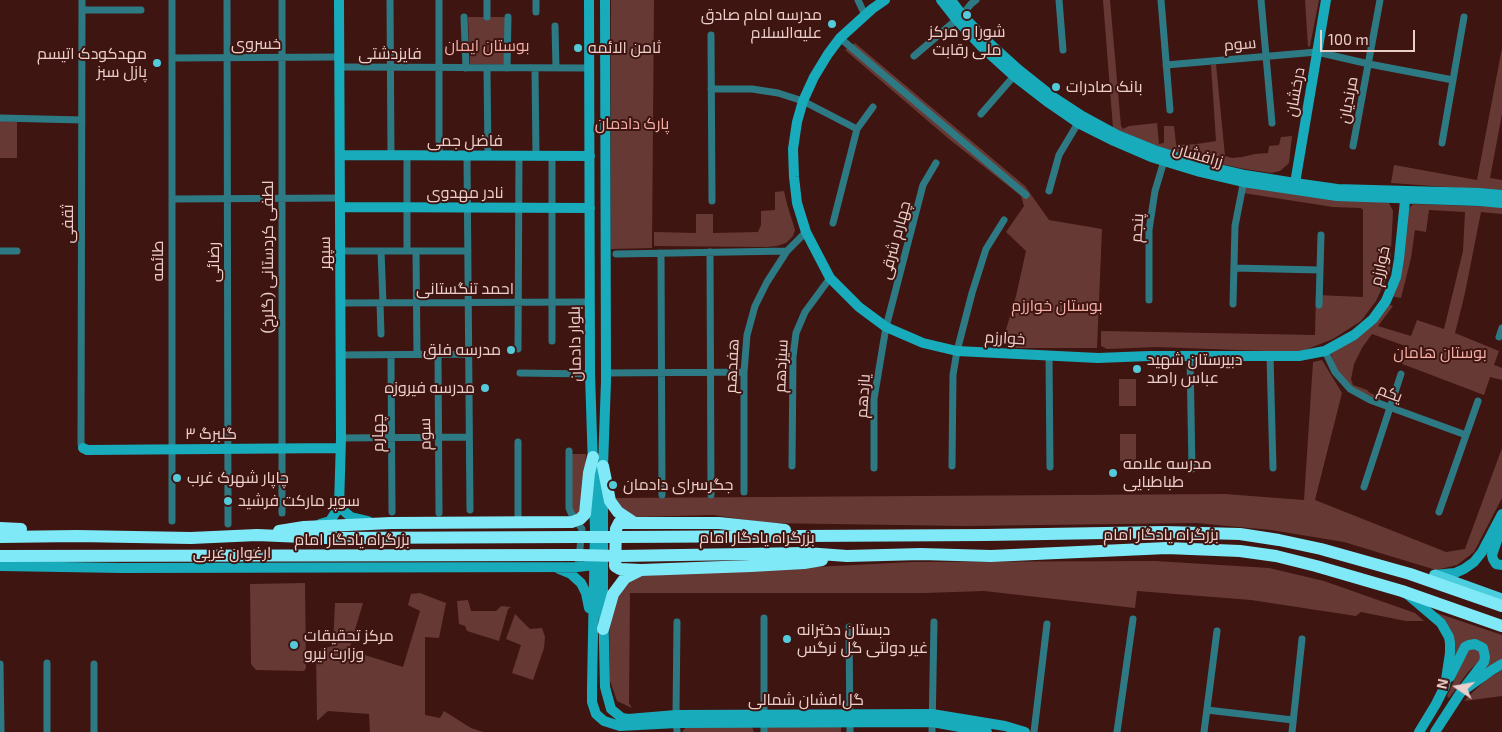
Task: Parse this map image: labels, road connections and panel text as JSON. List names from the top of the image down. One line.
{"streets":{"highway":["بزرگراه یادگار امام"],"street":["خسروی","سوم","فایزدشتی","درخشان","مرنديان","فاضل جمی","زرافشان","نادر مهدوی","ثقفی","پنجم","چهارم شرقی","سپهر","لطفی کردستانی (گلرخ)","طائمه","رضائی","خوارزم","احمد تنگستانی","بلوار دادمان","هفدهم","سیزدهم","یکم","یازدهم","چهارم","گلبرگ ۳","ارغوان غربی","گل‌افشان شمالی"]},"crossings":[["خسروی","فایزدشتی"],["خسروی","سپهر"],["خسروی","لطفی کردستانی (گلرخ)"],["خسروی","طائمه"],["خسروی","رضائی"],["سوم","درخشان"],["سوم","مرنديان"],["فایزدشتی","سپهر"],["فایزدشتی","بلوار دادمان"],["درخشان","زرافشان"],["فاضل جمی","سپهر"],["فاضل جمی","بلوار دادمان"],["زرافشان","پنجم"],["زرافشان","خوارزم"],["نادر مهدوی","سپهر"],["نادر مهدوی","بلوار دادمان"],["ثقفی","گلبرگ ۳"],["چهارم شرقی","خوارزم"],["چهارم شرقی","یازدهم"],["سپهر","احمد تنگستانی"],["سپهر","گلبرگ ۳"],["لطفی کردستانی (گلرخ)","گلبرگ ۳"],["طائمه","گلبرگ ۳"],["رضائی","گلبرگ ۳"],["خوارزم","هفدهم"],["خوارزم","سیزدهم"],["خوارزم","یکم"],["خوارزم","یازدهم"],["احمد تنگستانی","بلوار دادمان"],["بلوار دادمان","ارغوان غربی"],["بلوار دادمان","گل‌افشان شمالی"],["بزرگراه یادگار امام","ارغوان غربی"]],"parks":["بوستان ایمان","پارک دادمان","بوستان خوارزم","بوستان هامان"],"places":["شورا و مرکز ملی رقابت","مدرسه امام صادق علیه‌السلام","ثامن الائمه","مهدکودک اتیسم پازل سبز","بانک صادرات","مدرسه فلق","دبیرستان شهید عباس راصد","مدرسه فیروزه","مدرسه علامه طباطبایی","چاپار شهرک غرب","جگرسرای دادمان","سوپر مارکت فرشید","دبستان دخترانه غیر دولتی گل نرگس","مرکز تحقیقات وزارت نیرو"],"scale_bar":"100 m","north":"left"}
